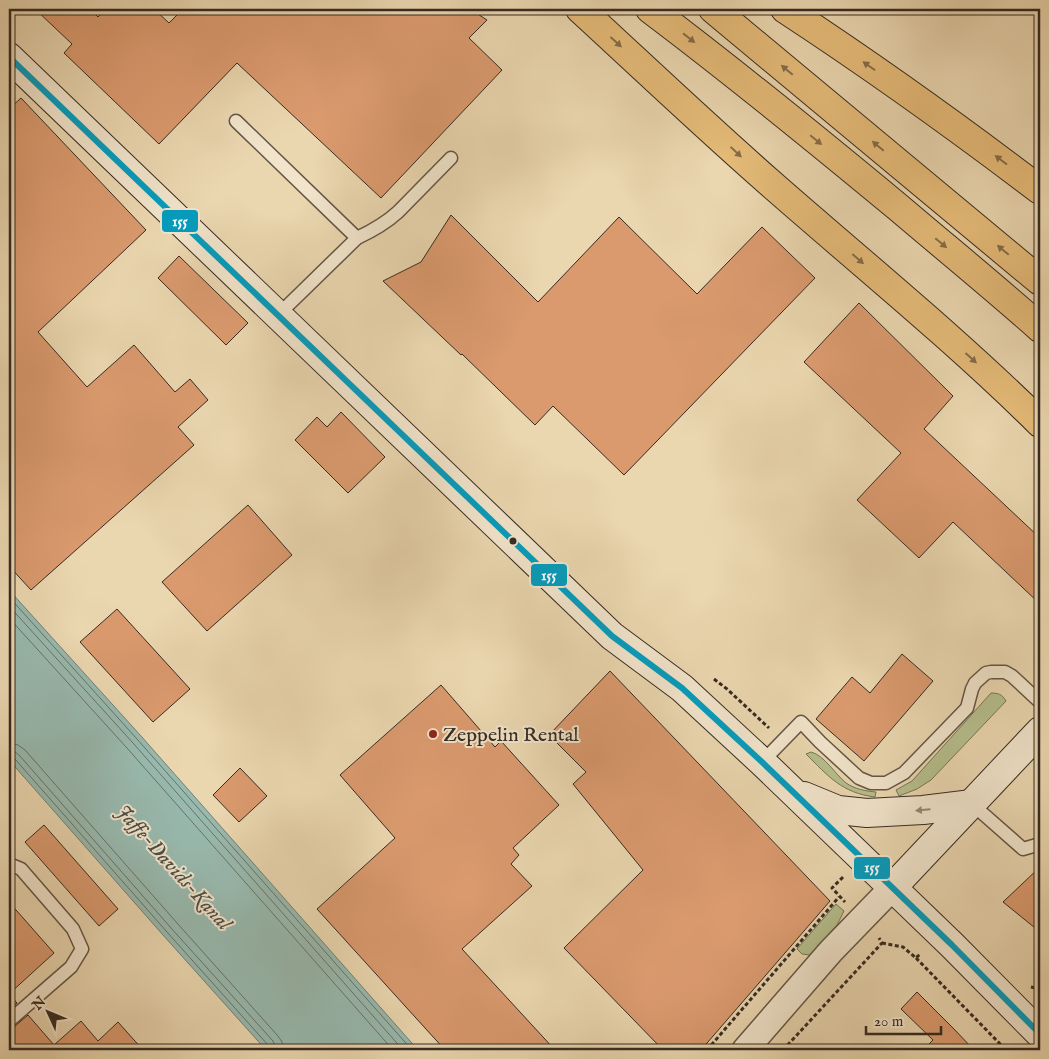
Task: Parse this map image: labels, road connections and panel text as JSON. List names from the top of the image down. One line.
{"water":["Jaffe-Davids-Kanal"],"places":["Zeppelin Rental"],"lines":["transit line 155"],"scale_bar":"20 m","north":"top left"}
